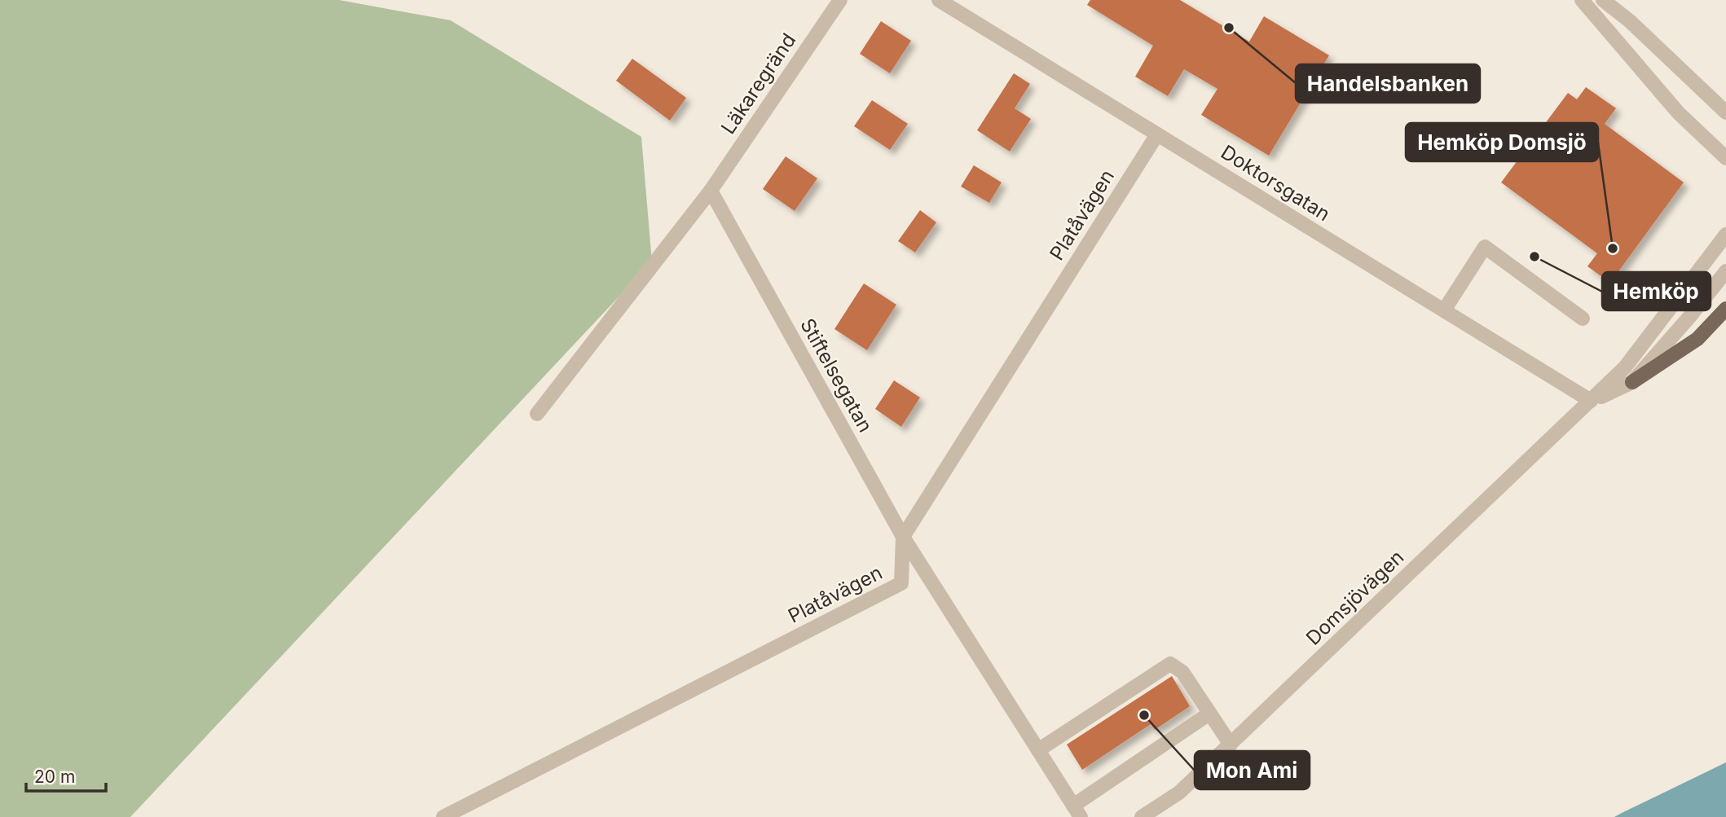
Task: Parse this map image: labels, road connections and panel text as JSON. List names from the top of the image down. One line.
{"streets":{"street":["Läkaregränd","Doktorsgatan","Platåvägen","Stiftelsegatan","Domsjövägen"]},"crossings":[["Läkaregränd","Stiftelsegatan"],["Doktorsgatan","Platåvägen"],["Doktorsgatan","Domsjövägen"],["Platåvägen","Stiftelsegatan"]],"places":["Handelsbanken","Hemköp Domsjö","Hemköp","Mon Ami"],"scale_bar":"20 m"}
